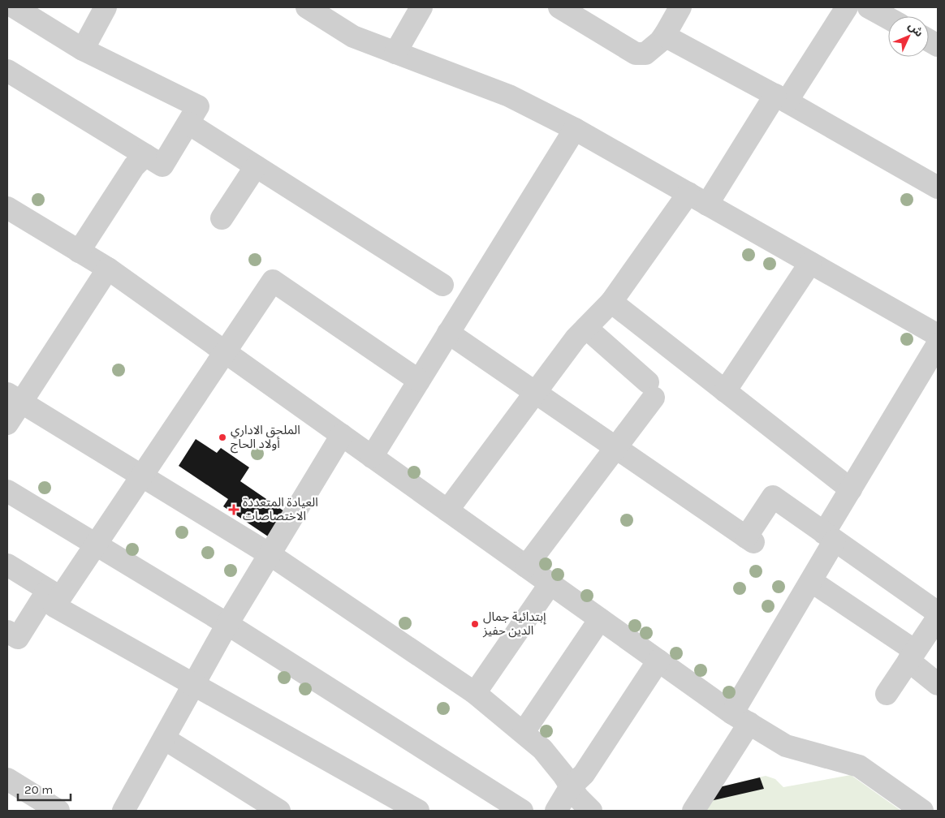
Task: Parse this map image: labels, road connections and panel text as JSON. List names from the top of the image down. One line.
{"places":{"other":["الملحق الاداري أولاد الحاج","إبتدائية جمال الدين حفيز"],"health":["العيادة المتعددة الاختصاصات"]},"scale_bar":"20 m","north":"top right"}
